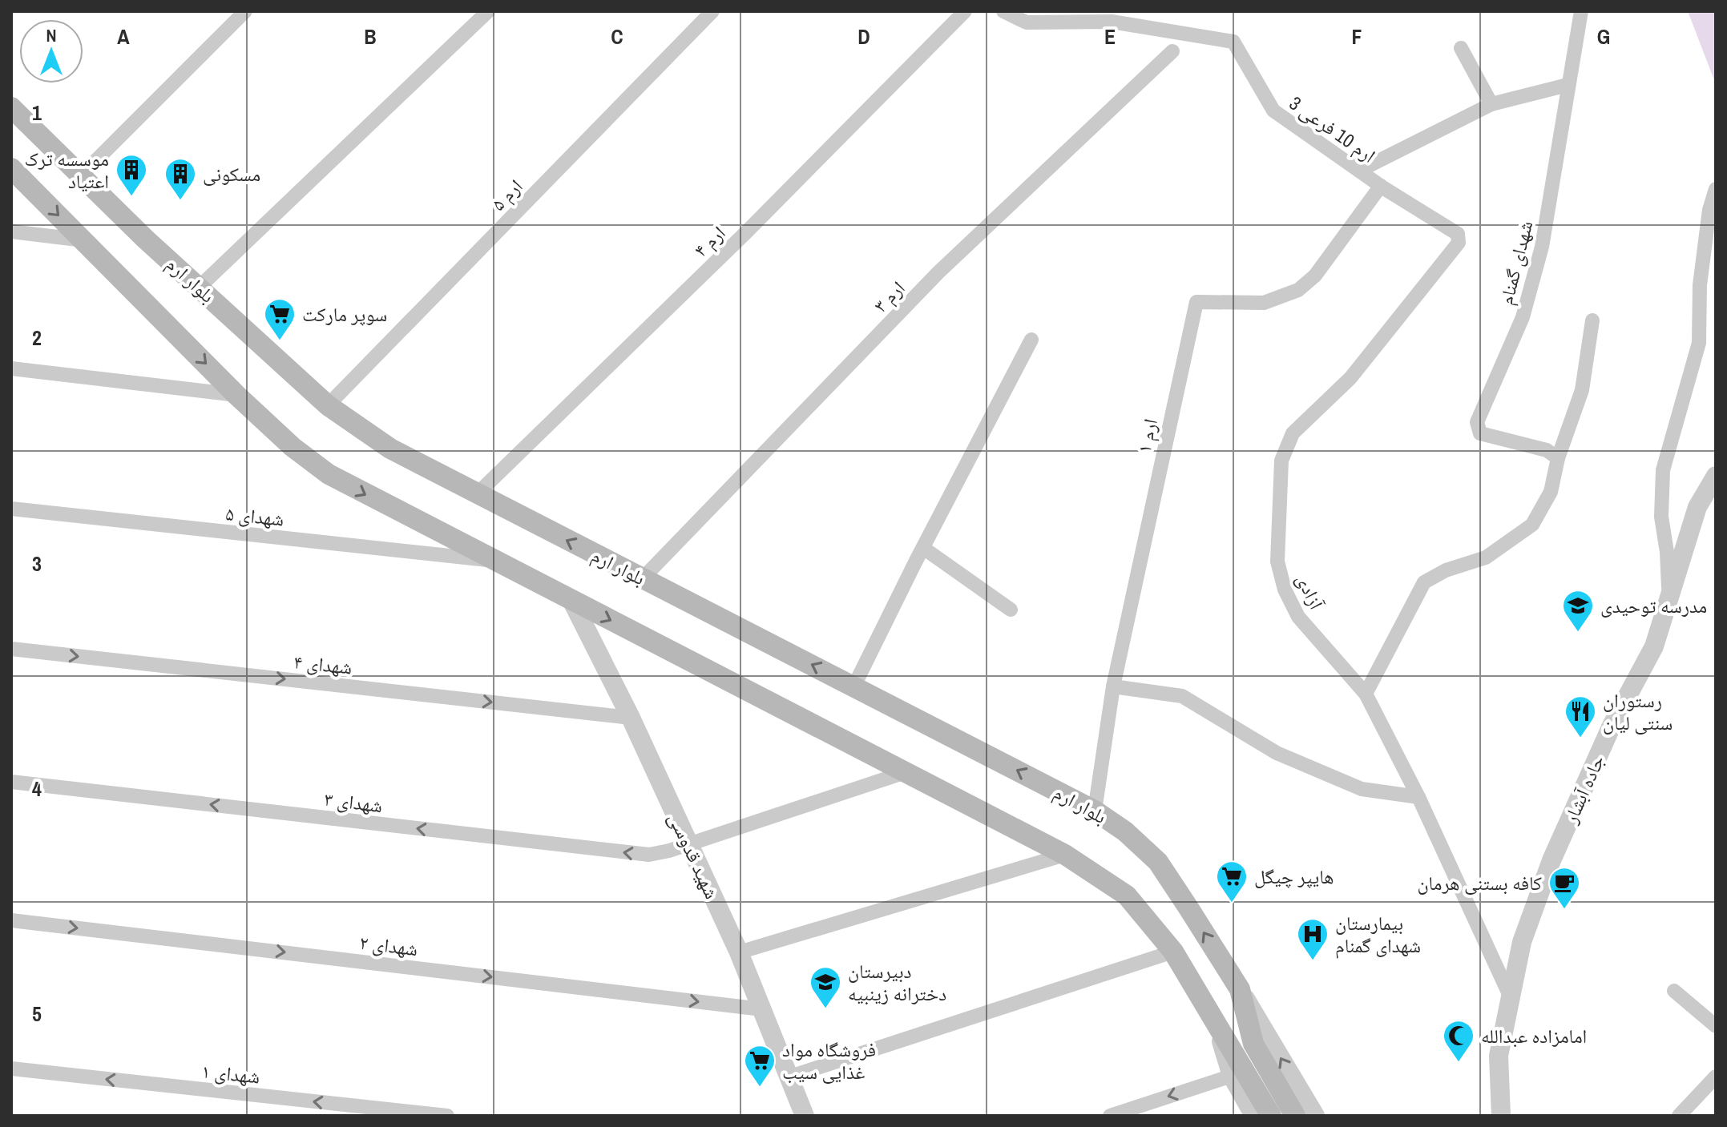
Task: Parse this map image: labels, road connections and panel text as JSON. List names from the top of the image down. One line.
{"streets":{"main road":["بلوار ارم"],"street":["ارم 10 فرعی 3","ارم ۵","ارم ۴","شهدای گمنام","ارم ۳","ارم ۱","شهدای ۵","آزادی","شهدای ۴","جاده آبشار","شهدای ۳","شهید قدوسی","شهدای ۲","شهدای ۱"]},"crossings":[["ارم 10 فرعی 3","ارم ۱"],["ارم 10 فرعی 3","آزادی"],["ارم ۵","بلوار ارم"],["ارم ۴","بلوار ارم"],["بلوار ارم","ارم ۳"],["بلوار ارم","ارم ۱"],["آزادی","جاده آبشار"],["شهدای ۴","شهید قدوسی"],["شهدای ۳","شهید قدوسی"],["شهید قدوسی","شهدای ۲"]],"one_way":["شهدای ۴","شهدای ۳","شهدای ۲","شهدای ۱"],"places":{"building":["موسسه ترک اعتیاد","مسکونی"],"supermarket":["سوپر مارکت","هایپر چیگل","فروشگاه مواد غذایی سیب"],"school or university":["مدرسه توحیدی","دبیرستان دخترانه زینبیه"],"restaurant":["رستوران سنتی لیان"],"cafe":["کافه بستنی هرمان"],"hospital":["بیمارستان شهدای گمنام"],"mosque":["امامزاده عبدالله"]},"north":"top","grid":{"columns":["A","B","C","D","E","F","G"],"rows":["1","2","3","4","5"]}}
